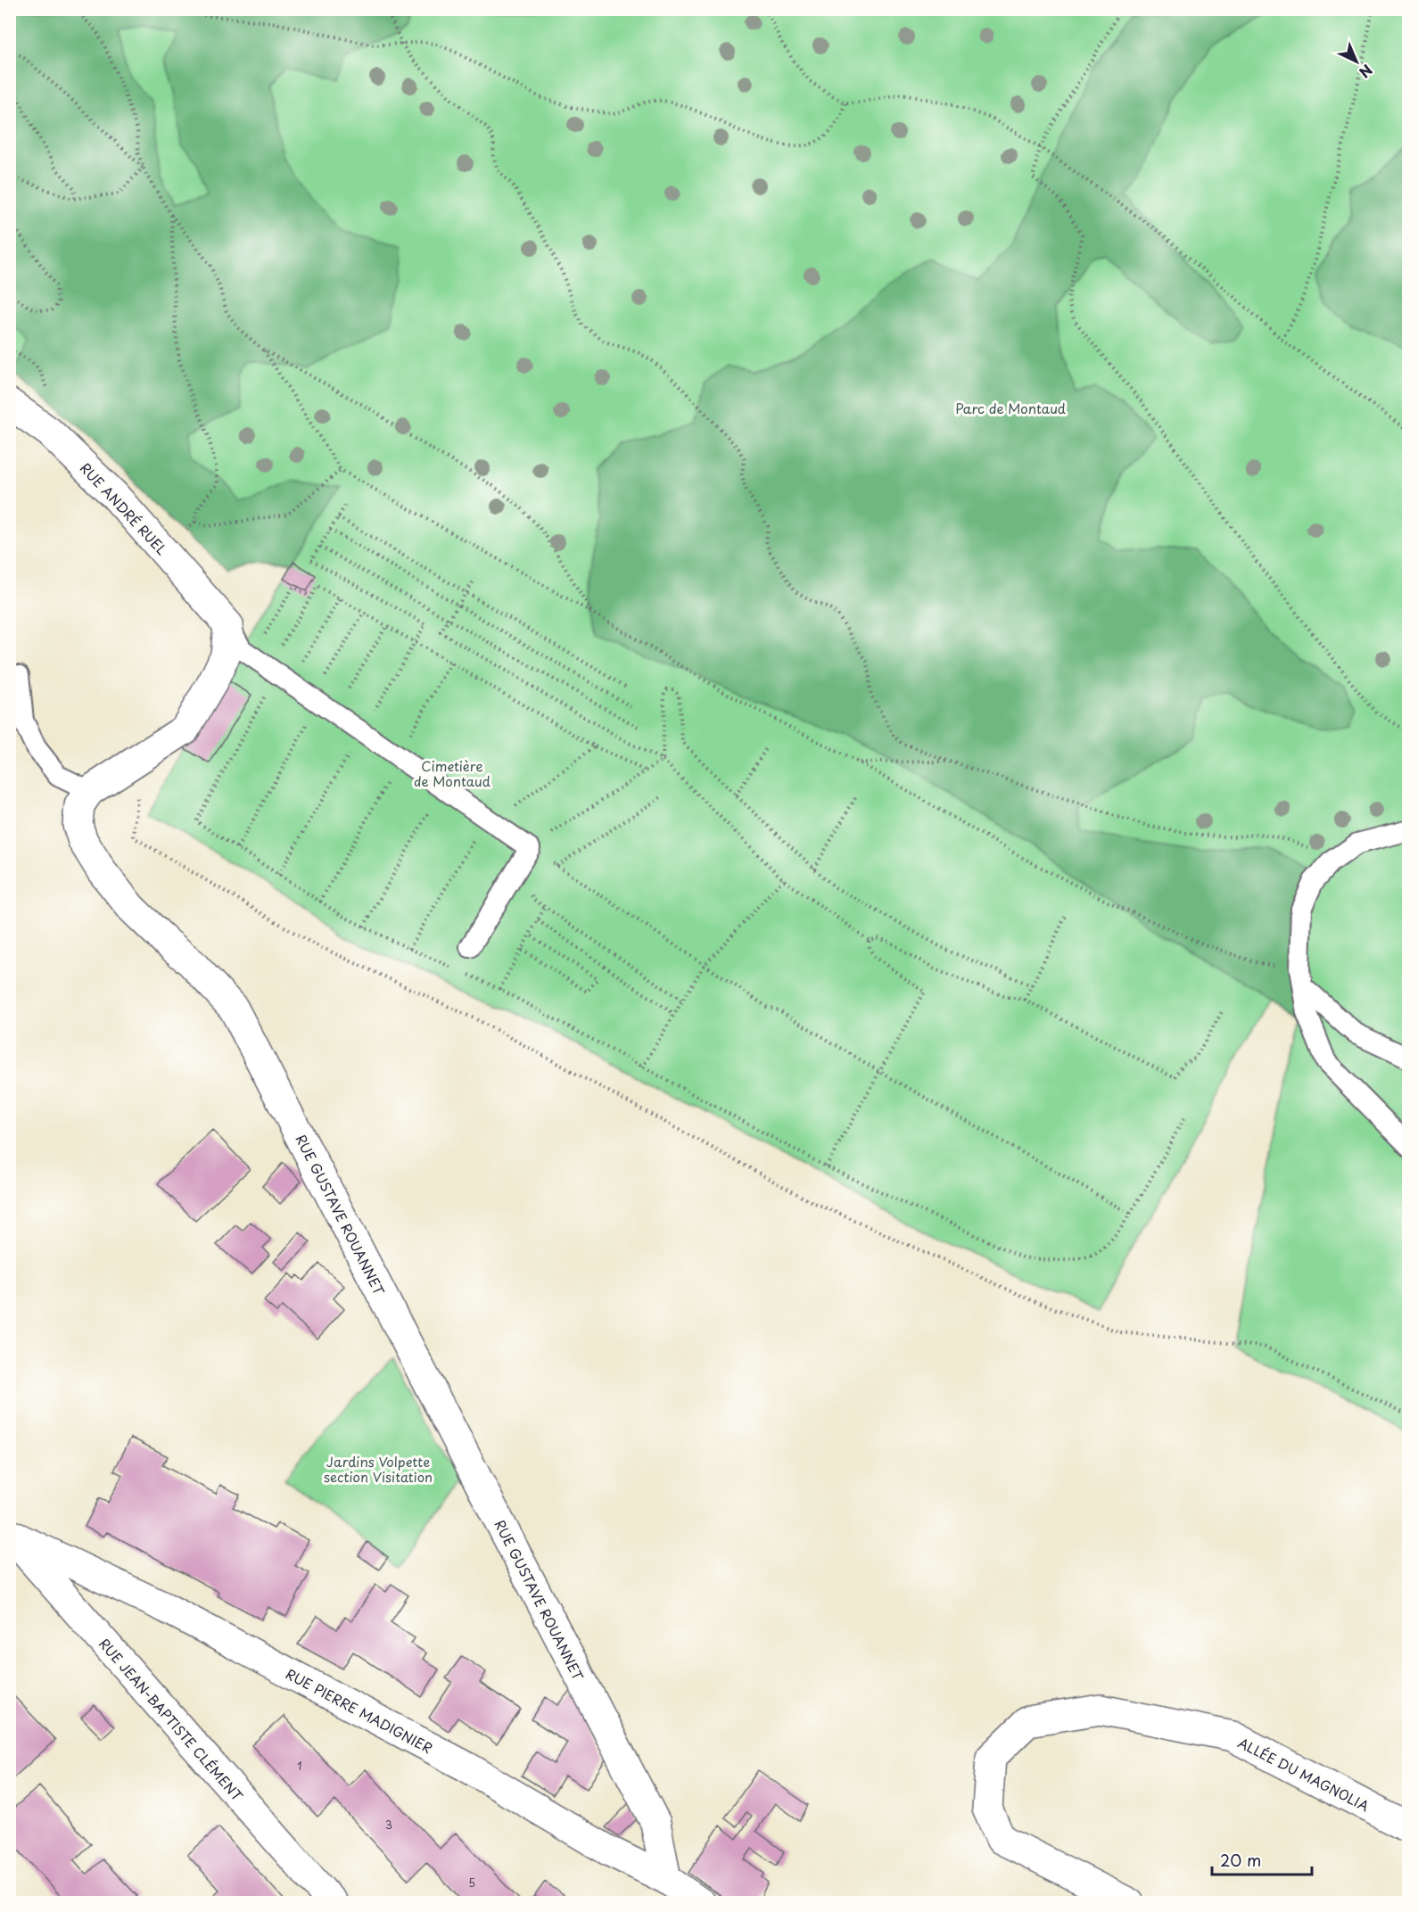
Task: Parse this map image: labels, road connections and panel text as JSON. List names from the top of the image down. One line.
{"streets":{"street":["RUE ANDRÉ RUEL","RUE GUSTAVE ROUANNET","RUE PIERRE MADIGNIER","RUE JEAN-BAPTISTE CLÉMENT","ALLÉE DU MAGNOLIA"]},"crossings":[["RUE GUSTAVE ROUANNET","RUE PIERRE MADIGNIER"],["RUE PIERRE MADIGNIER","RUE JEAN-BAPTISTE CLÉMENT"]],"parks":["Parc de Montaud","Cimetière de Montaud","Jardins Volpette section Visitation"],"house_numbers":["1","3","5"],"scale_bar":"20 m","north":"bottom right"}
